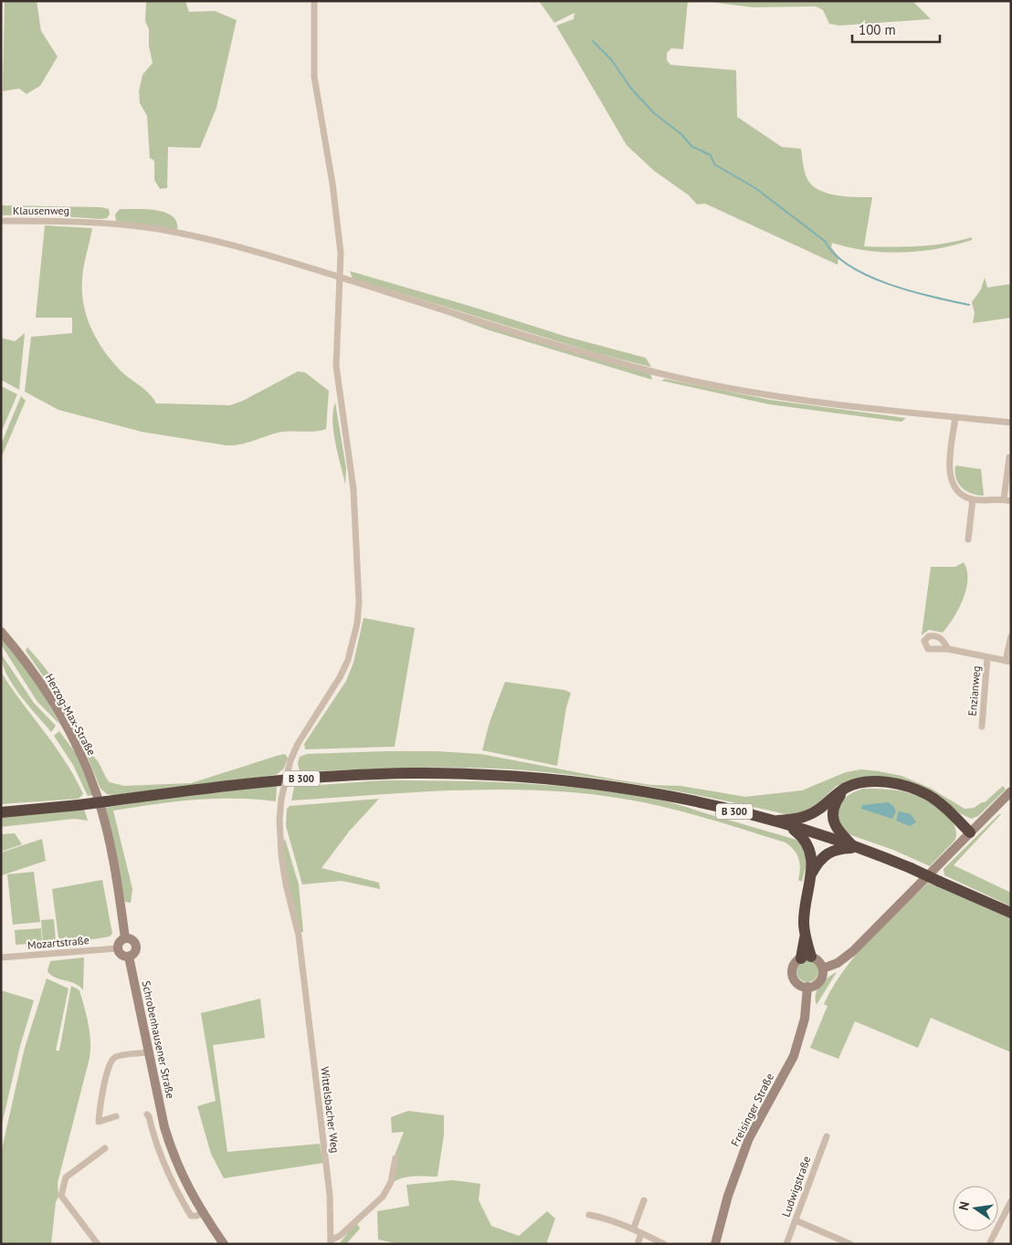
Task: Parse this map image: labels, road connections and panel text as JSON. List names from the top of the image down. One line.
{"streets":{"highway":["B 300"],"main road":["Herzog-Max-Straße","Schrobenhausener Straße","Freisinger Straße"],"street":["Klausenweg","Enzianweg","Mozartstraße","Wittelsbacher Weg","Ludwigstraße"]},"crossings":[["Klausenweg","Wittelsbacher Weg"],["Herzog-Max-Straße","Mozartstraße"],["Herzog-Max-Straße","Schrobenhausener Straße"],["Mozartstraße","Schrobenhausener Straße"]],"scale_bar":"100 m","north":"left"}
